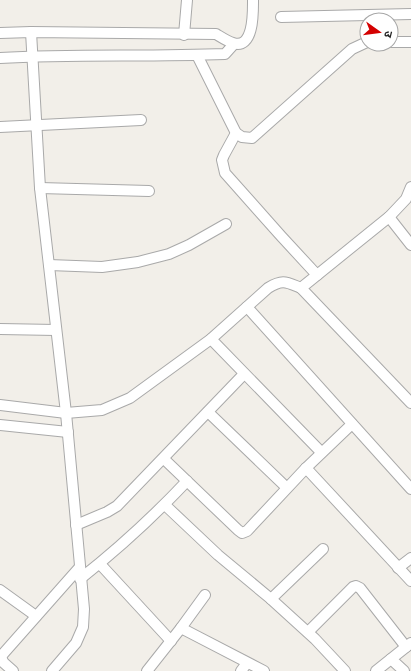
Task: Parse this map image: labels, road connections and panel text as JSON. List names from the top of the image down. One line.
{"north":"right"}
